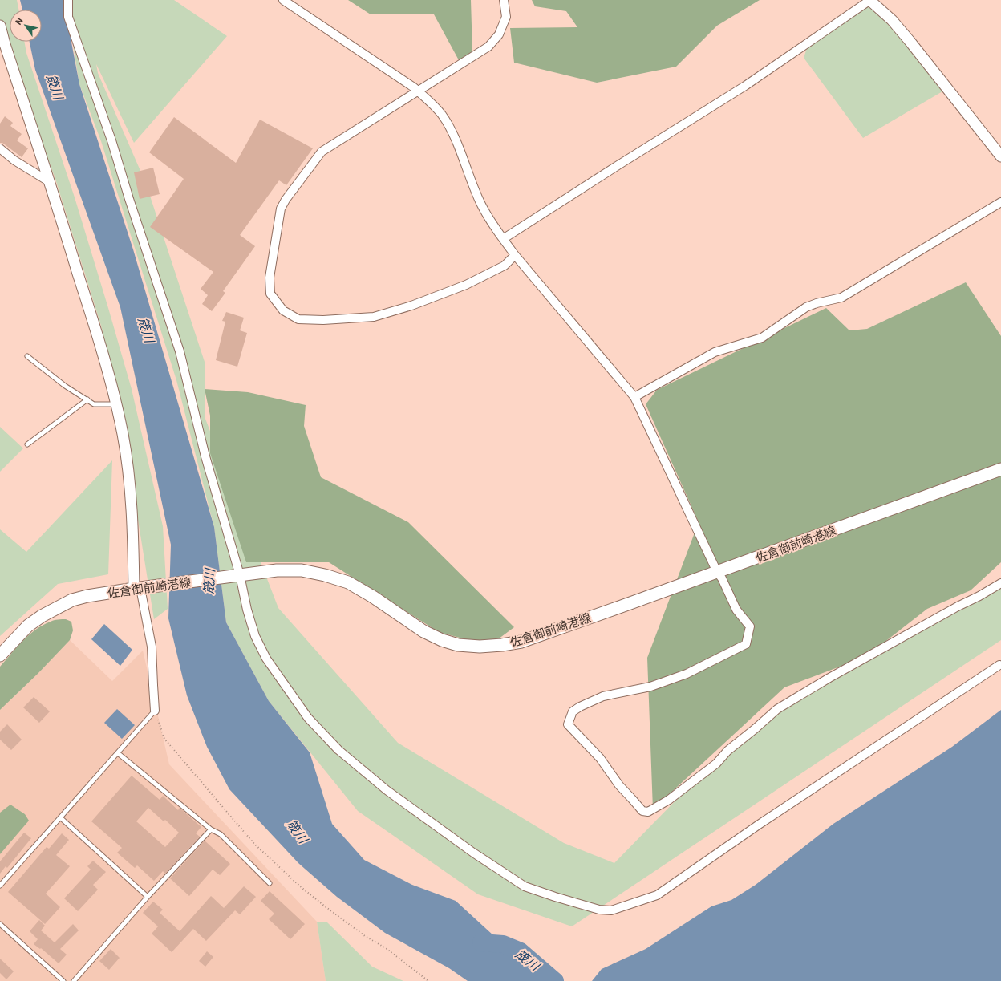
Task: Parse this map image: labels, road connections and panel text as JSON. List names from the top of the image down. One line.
{"streets":{"main road":["佐倉御前崎港線"]},"water":["筬川"],"north":"top left"}
